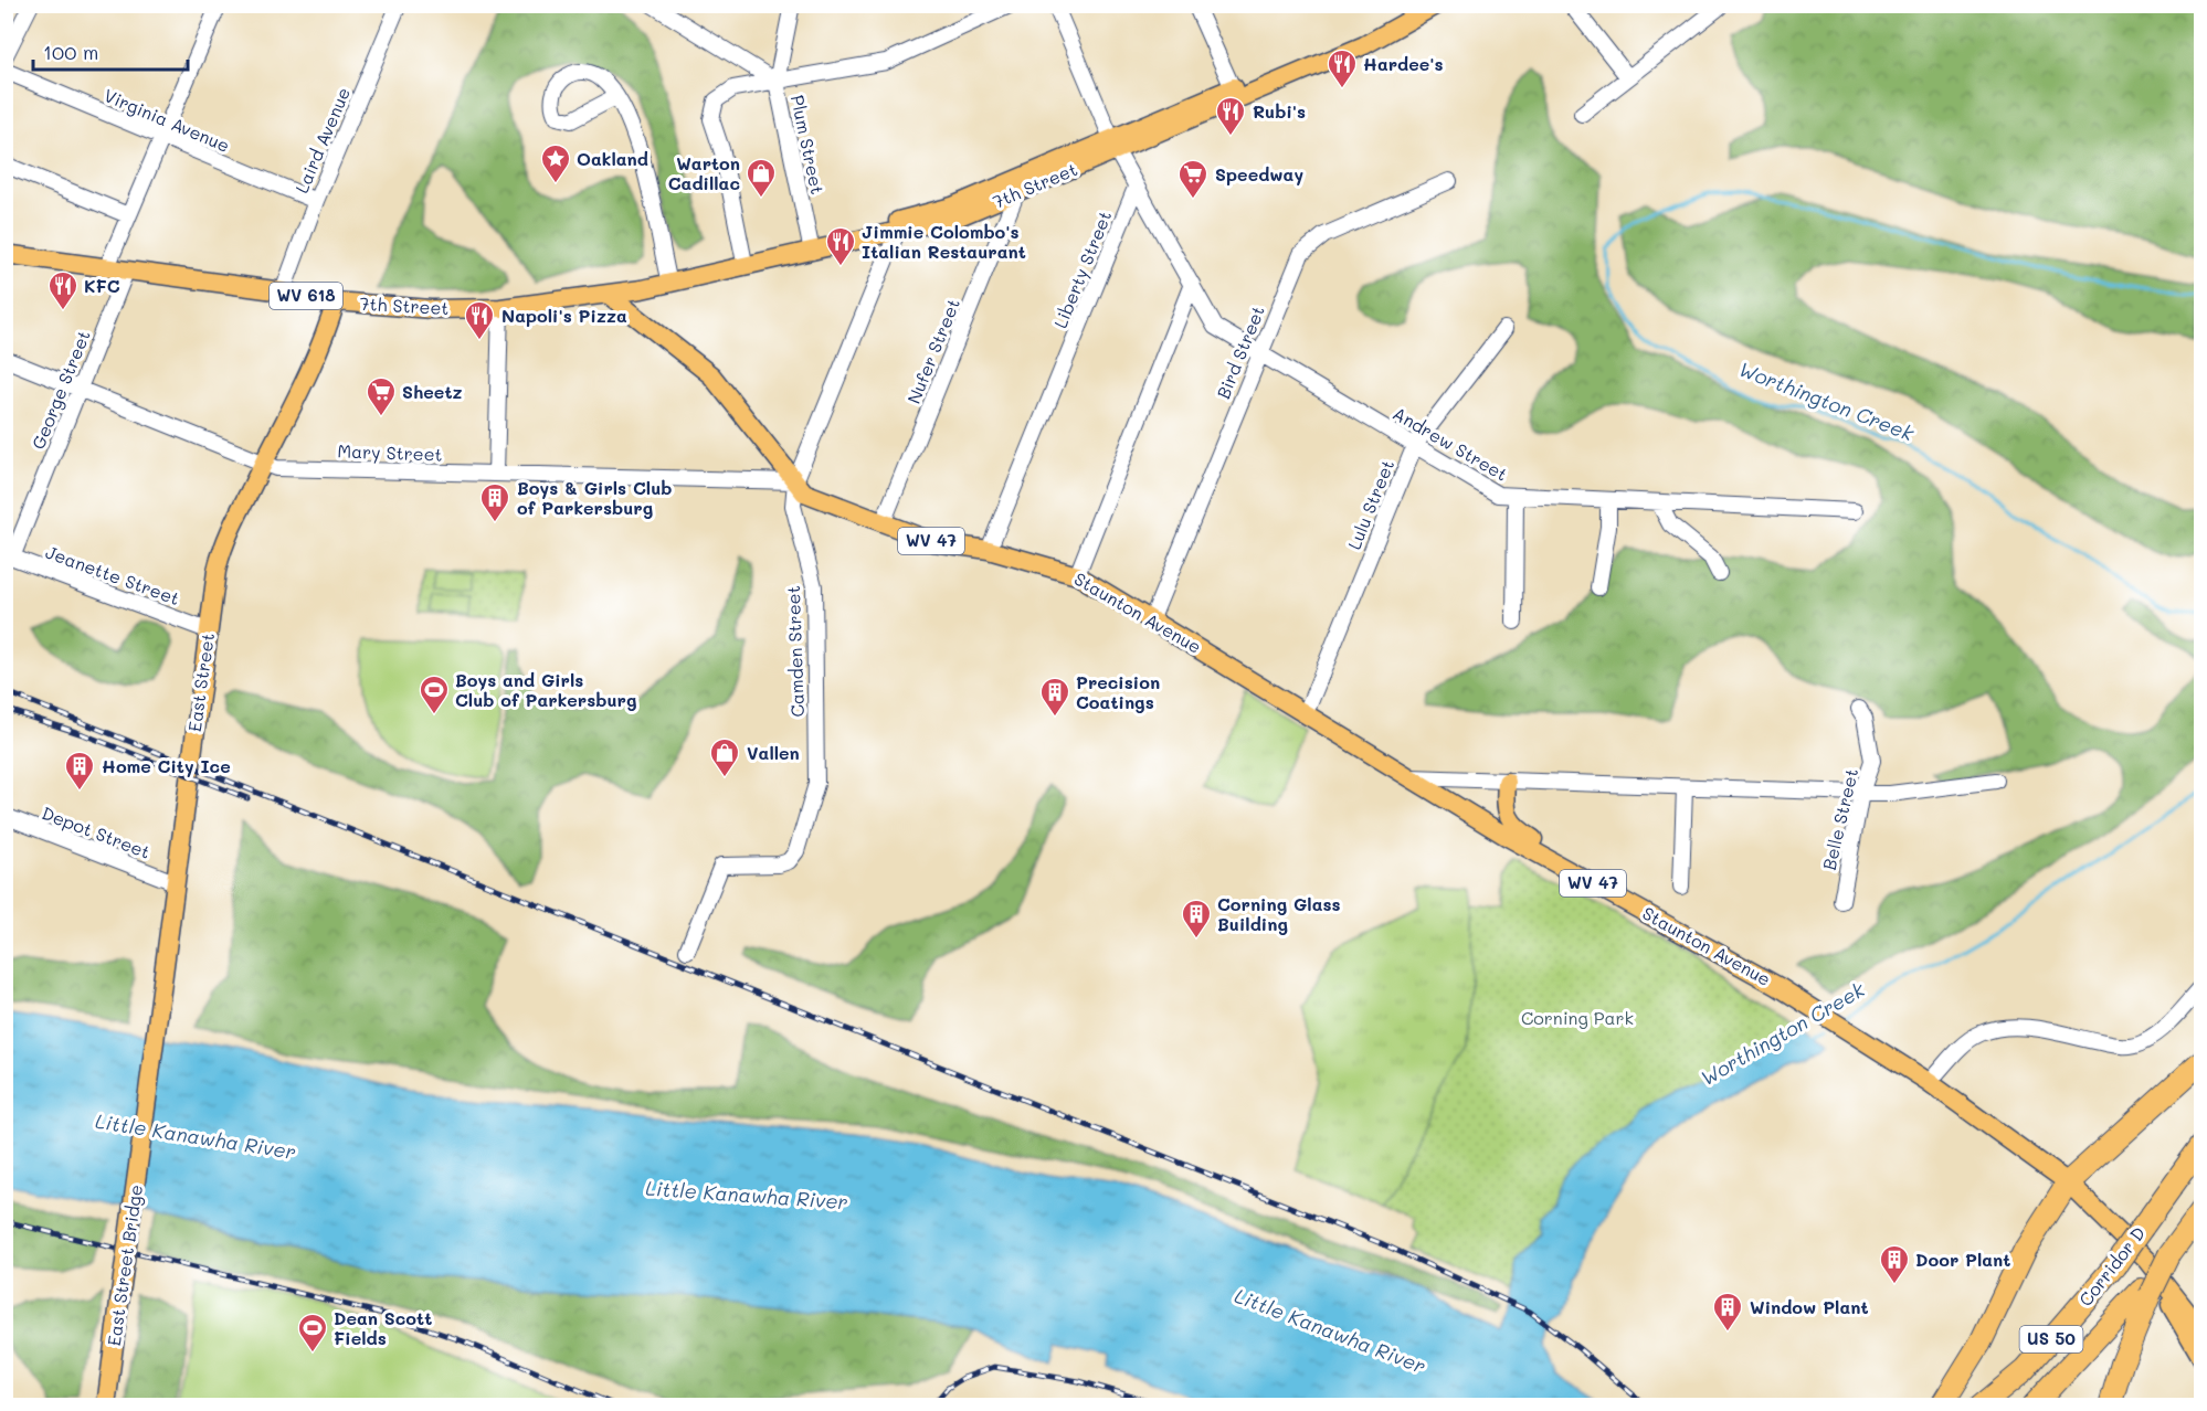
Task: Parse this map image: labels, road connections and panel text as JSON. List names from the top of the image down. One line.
{"streets":{"highway":["Corridor D","US 50"],"main road":["7th Street","WV 618","WV 47","Staunton Avenue","East Street","East Street Bridge"],"street":["Virginia Avenue","Laird Avenue","Plum Street","Liberty Street","Nufer Street","Bird Street","George Street","Andrew Street","Mary Street","Lulu Street","Jeanette Street","Camden Street","Belle Street","Depot Street"]},"crossings":[["Virginia Avenue","Laird Avenue"],["Laird Avenue","7th Street"],["Plum Street","7th Street"],["7th Street","Nufer Street"],["7th Street","George Street"],["7th Street","Staunton Avenue"],["7th Street","Camden Street"],["7th Street","East Street"],["Liberty Street","Andrew Street"],["Liberty Street","Staunton Avenue"],["Nufer Street","Staunton Avenue"],["Bird Street","Andrew Street"],["Bird Street","Staunton Avenue"],["George Street","Mary Street"],["George Street","Jeanette Street"],["Andrew Street","Lulu Street"],["Mary Street","Staunton Avenue"],["Mary Street","Camden Street"],["Mary Street","East Street"],["Lulu Street","Staunton Avenue"],["Jeanette Street","East Street"],["Staunton Avenue","Camden Street"],["Staunton Avenue","Belle Street"],["East Street","Depot Street"],["East Street","East Street Bridge"]],"water":["Worthington Creek","Little Kanawha River"],"parks":["Corning Park"],"places":{"restaurant":["Hardee's","Rubi's","Jimmie Colombo's Italian Restaurant","KFC","Napoli's Pizza"],"place":["Oakland"],"shop":["Warton Cadillac","Vallen"],"supermarket":["Speedway","Sheetz"],"building":["Boys & Girls Club of Parkersburg","Precision Coatings","Home City Ice","Corning Glass Building","Door Plant","Window Plant"],"sports":["Boys and Girls Club of Parkersburg","Dean Scott Fields"]},"scale_bar":"100 m"}
